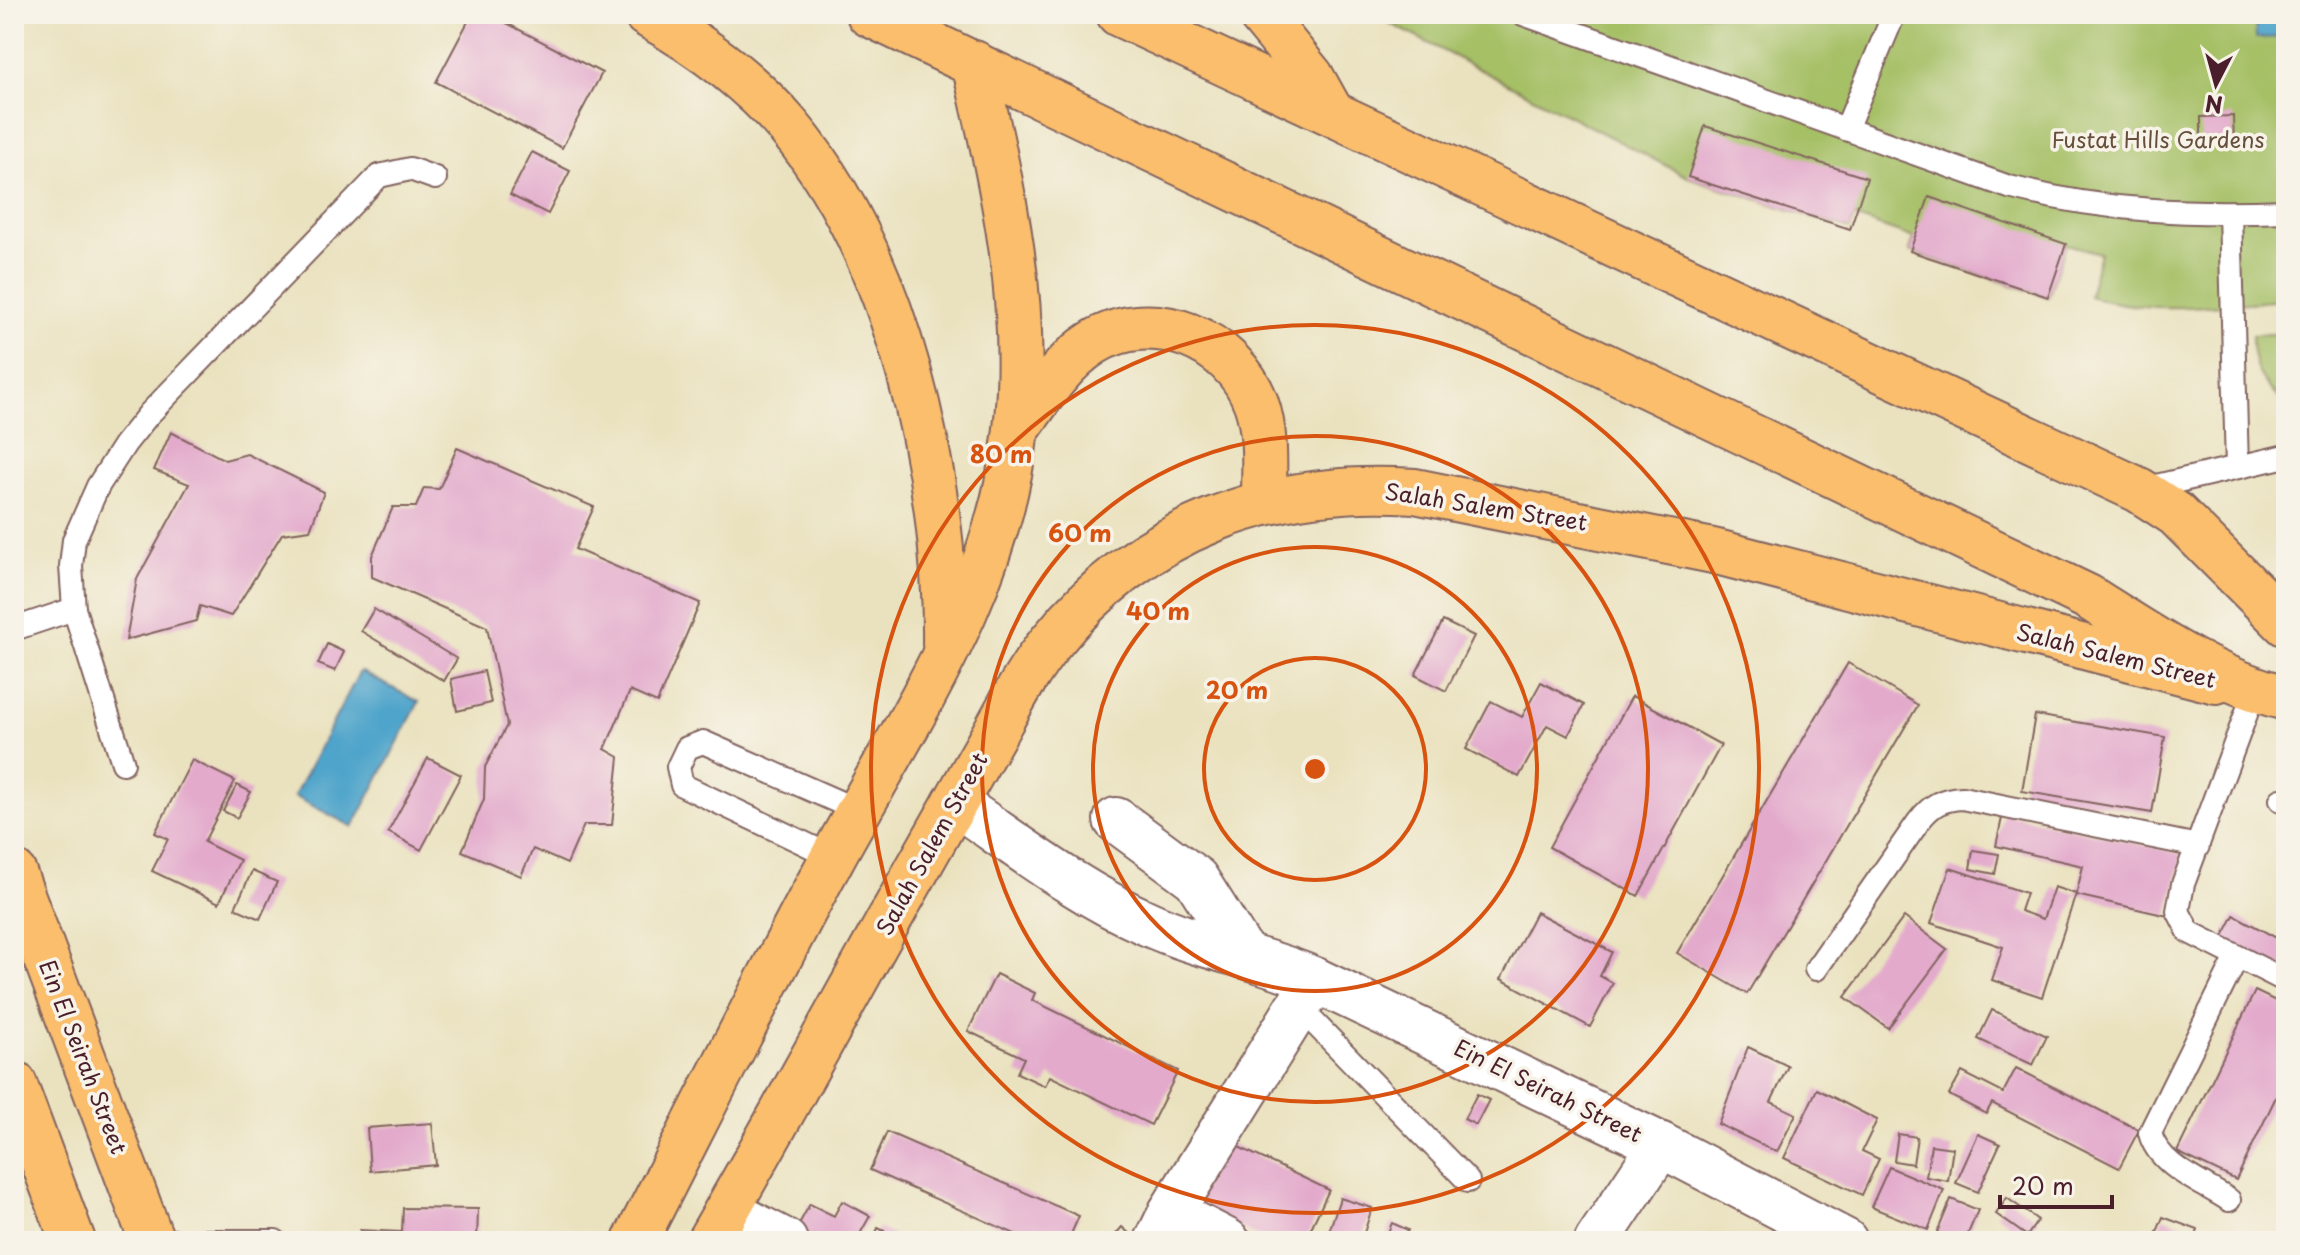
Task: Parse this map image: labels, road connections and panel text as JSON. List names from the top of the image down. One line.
{"streets":{"main road":["Salah Salem Street","Ein El Seirah Street"]},"crossings":[["Salah Salem Street","Ein El Seirah Street"]],"parks":["Fustat Hills Gardens"],"scale_bar":"20 m","north":"bottom","rings":["80 m","60 m","40 m","20 m"]}
